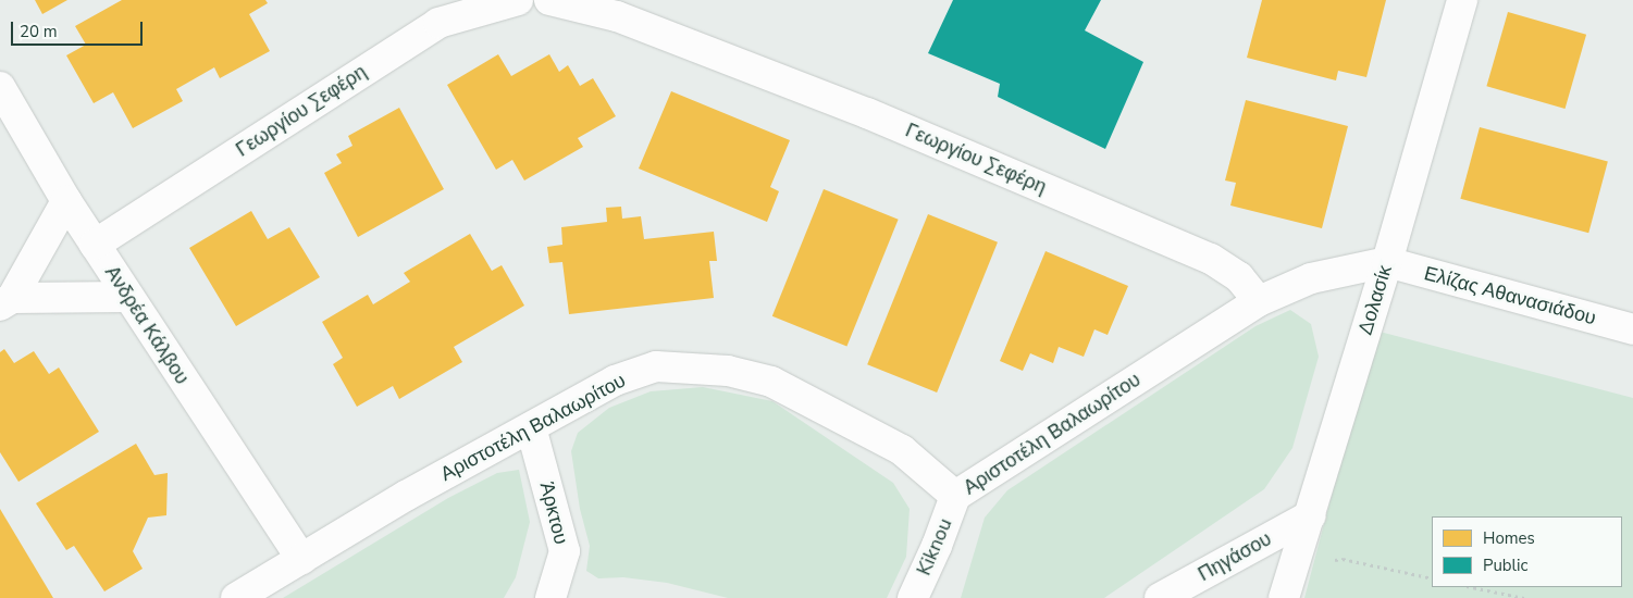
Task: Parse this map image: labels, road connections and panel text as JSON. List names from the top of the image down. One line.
{"streets":{"street":["Γεωργίου Σεφέρη","Ελίζας Αθανασιάδου","Δολασίκ","Ανδρέα Κάλβου","Αριστοτέλη Βαλαωρίτου","Άρκτου","Kiknou","Πηγάσου"]},"crossings":[["Γεωργίου Σεφέρη","Ανδρέα Κάλβου"],["Γεωργίου Σεφέρη","Αριστοτέλη Βαλαωρίτου"],["Ελίζας Αθανασιάδου","Δολασίκ"],["Δολασίκ","Πηγάσου"],["Ανδρέα Κάλβου","Αριστοτέλη Βαλαωρίτου"],["Αριστοτέλη Βαλαωρίτου","Άρκτου"],["Αριστοτέλη Βαλαωρίτου","Kiknou"]],"legend":["Homes","Public"],"scale_bar":"20 m"}
